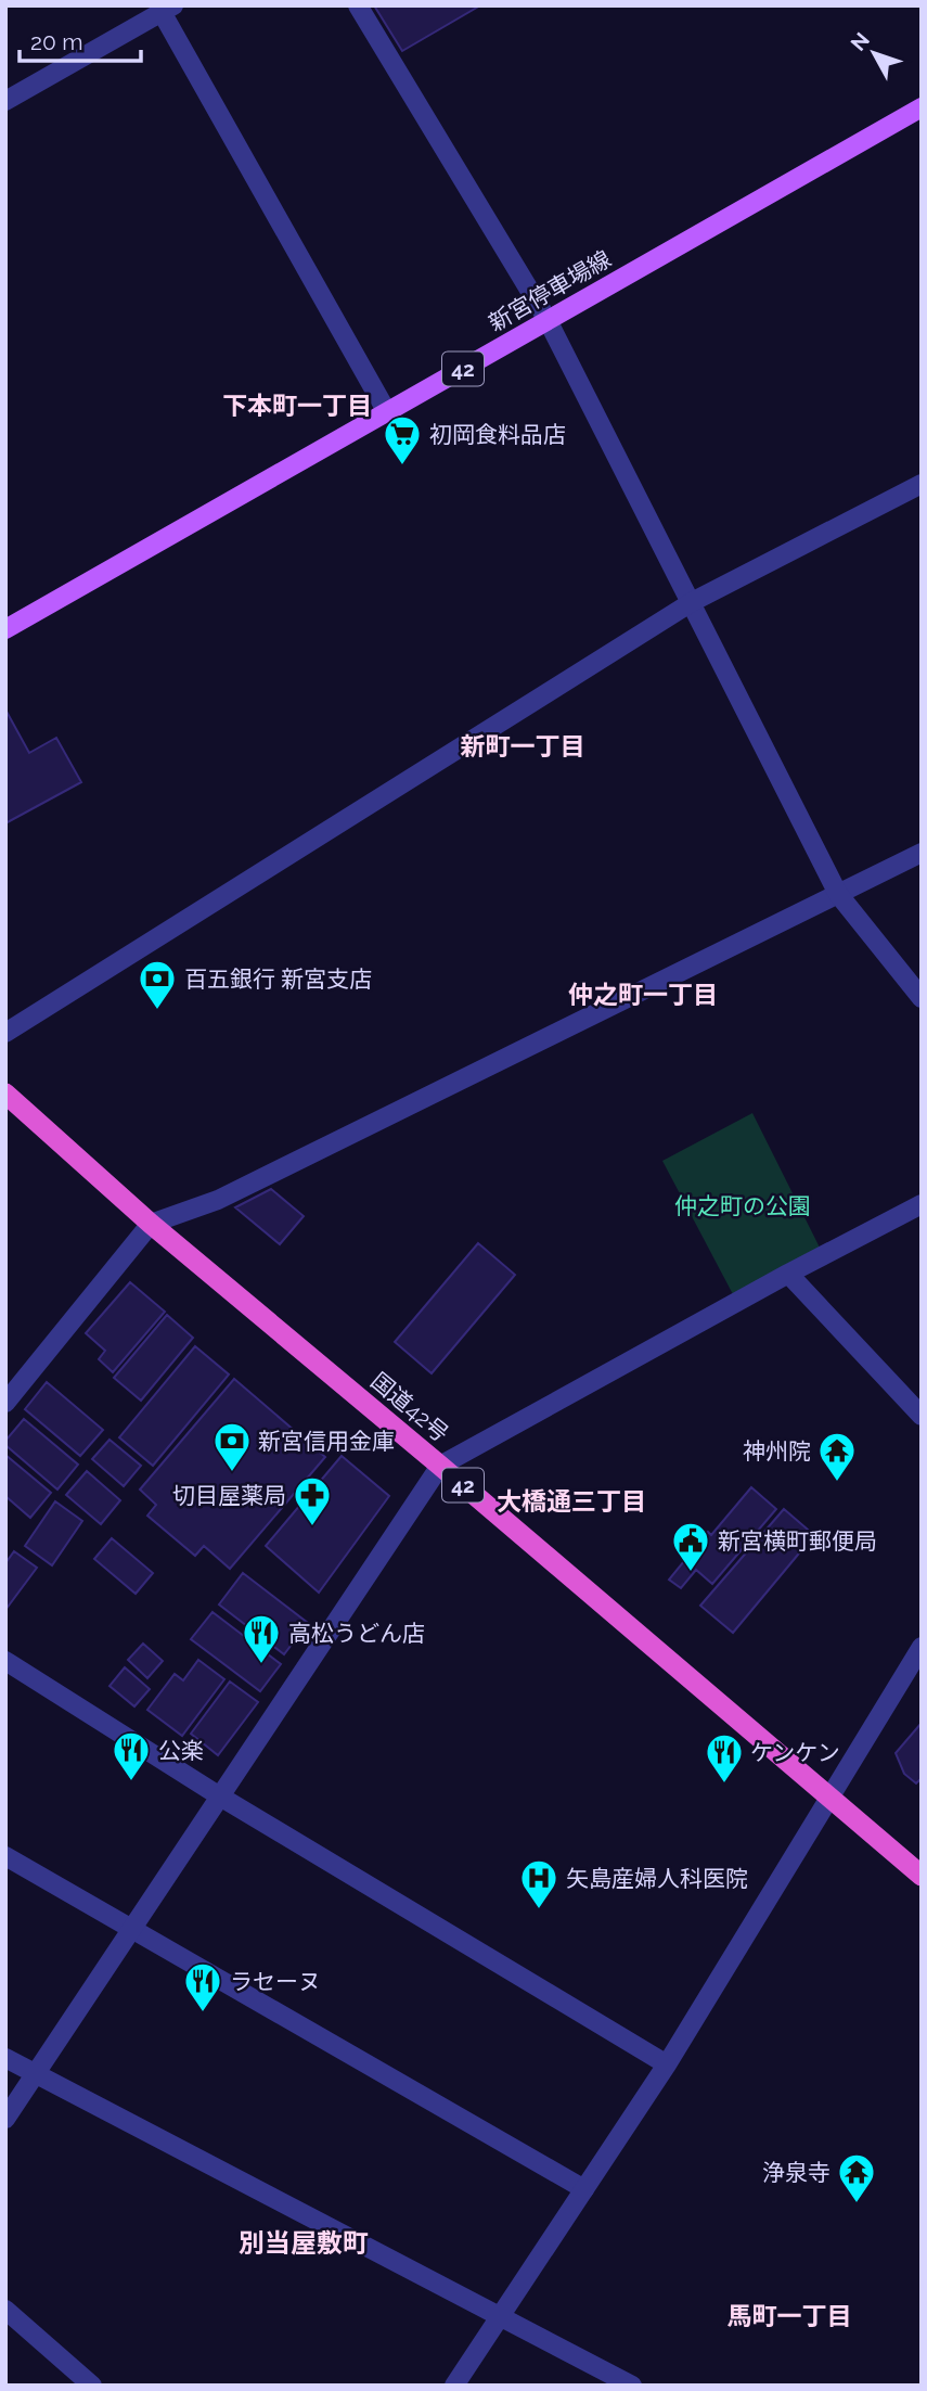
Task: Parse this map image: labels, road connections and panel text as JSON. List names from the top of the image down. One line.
{"streets":{"highway":["42","国道42号"],"main road":["新宮停車場線"]},"districts":["下本町一丁目","新町一丁目","仲之町一丁目","大橋通三丁目","別当屋敷町","馬町一丁目"],"parks":["仲之町の公園"],"places":{"supermarket":["初岡食料品店"],"bank":["百五銀行 新宮支店","新宮信用金庫"],"temple":["神州院","浄泉寺"],"pharmacy":["切目屋薬局"],"public building":["新宮横町郵便局"],"restaurant":["高松うどん店","公楽","ケンケン","ラセーヌ"],"hospital":["矢島産婦人科医院"]},"scale_bar":"20 m","north":"top left"}
